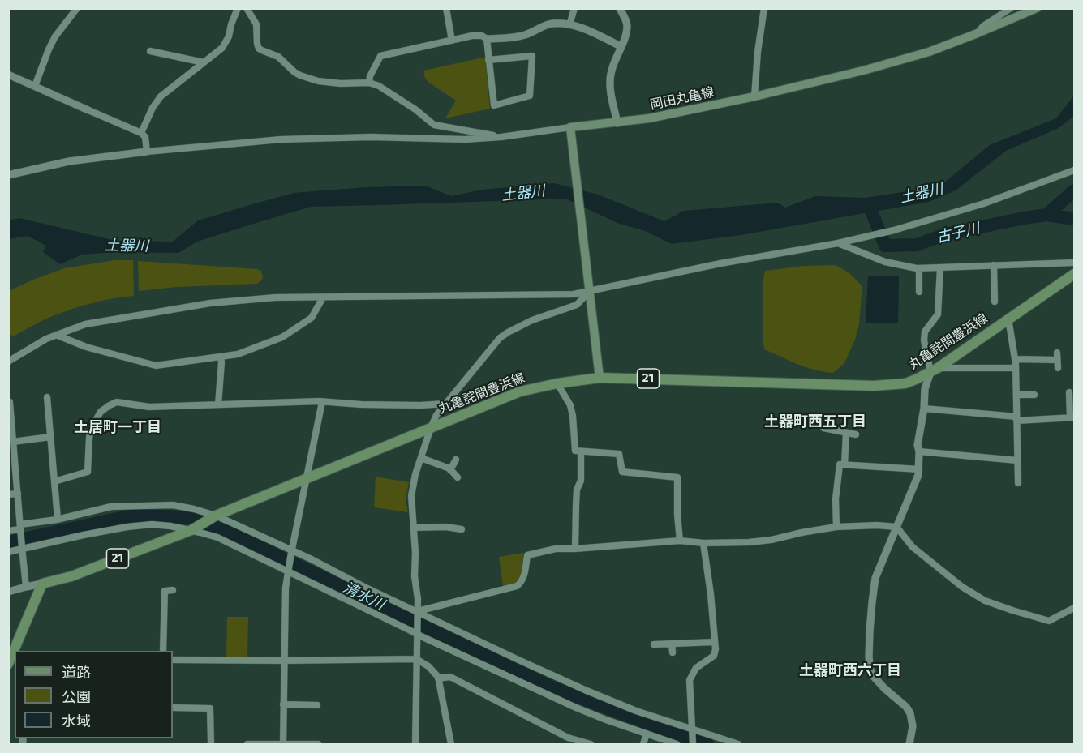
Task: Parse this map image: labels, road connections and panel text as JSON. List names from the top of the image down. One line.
{"streets":{"main road":["岡田丸亀線","丸亀詫間豊浜線","21"]},"districts":["土器町西五丁目","土居町一丁目","土器町西六丁目"],"water":["土器川","古子川","清水川"],"legend":["道路","公園","水域"]}
